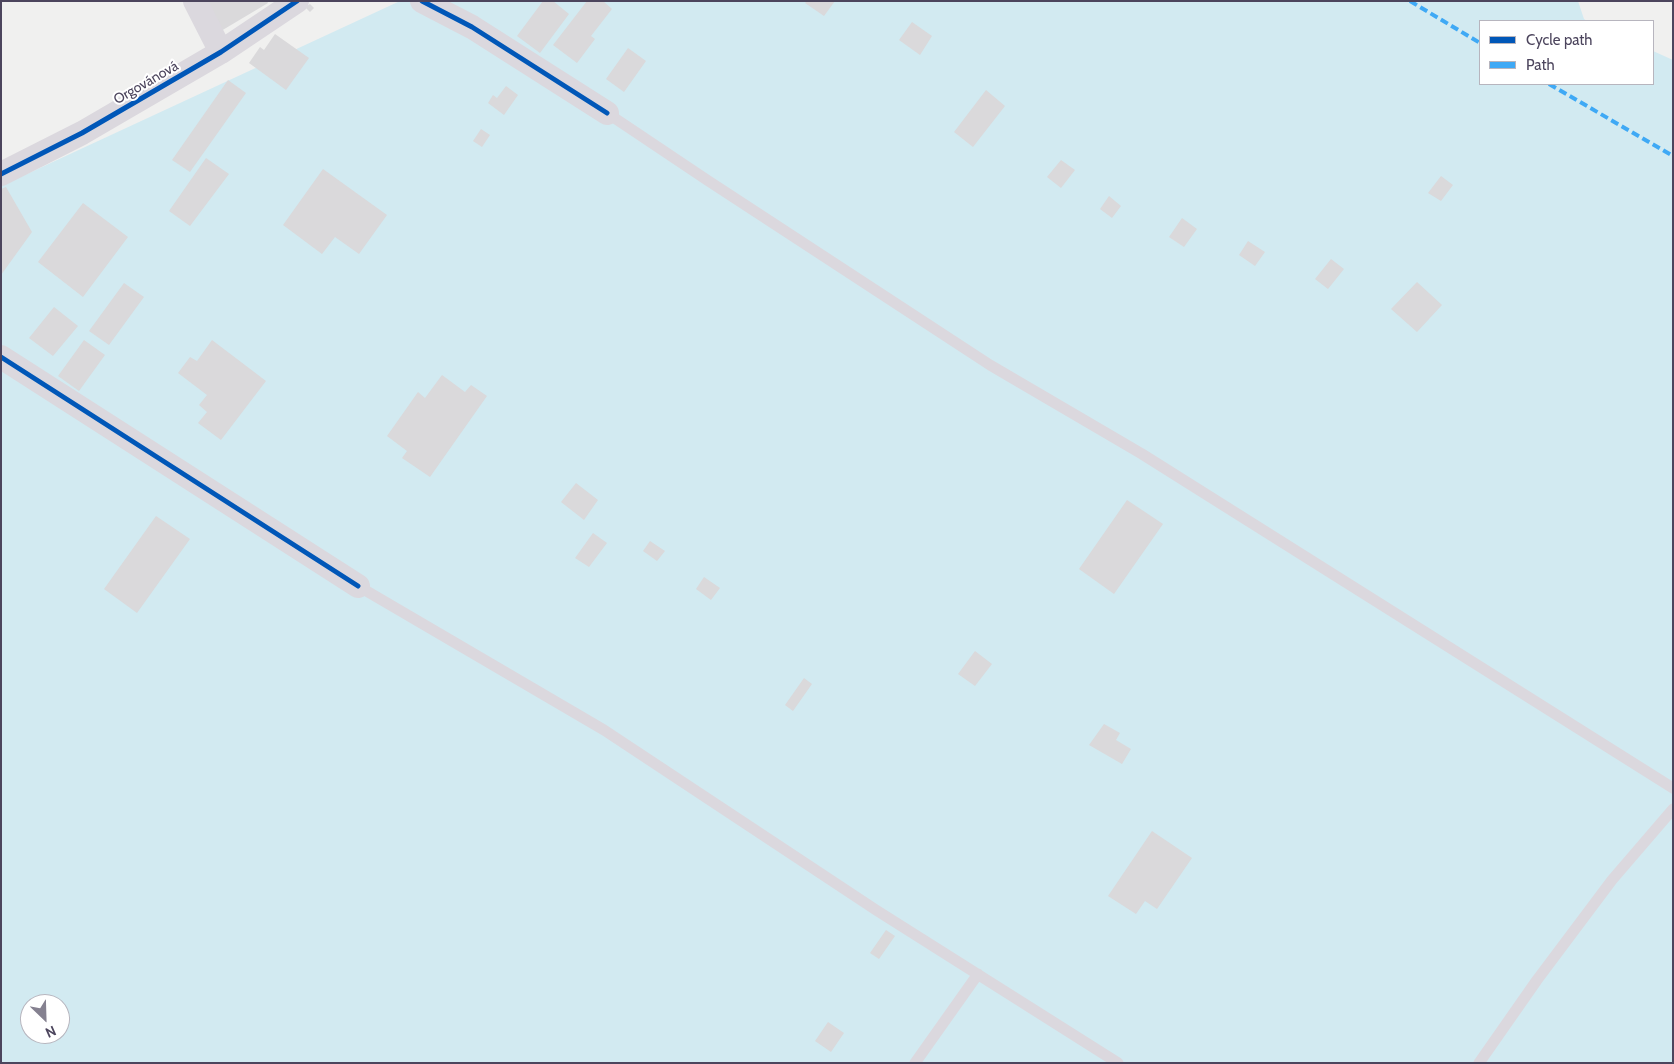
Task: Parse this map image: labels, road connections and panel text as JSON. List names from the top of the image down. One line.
{"streets":{"street":["Orgovánová"]},"legend":["Cycle path","Path"],"north":"bottom right"}
